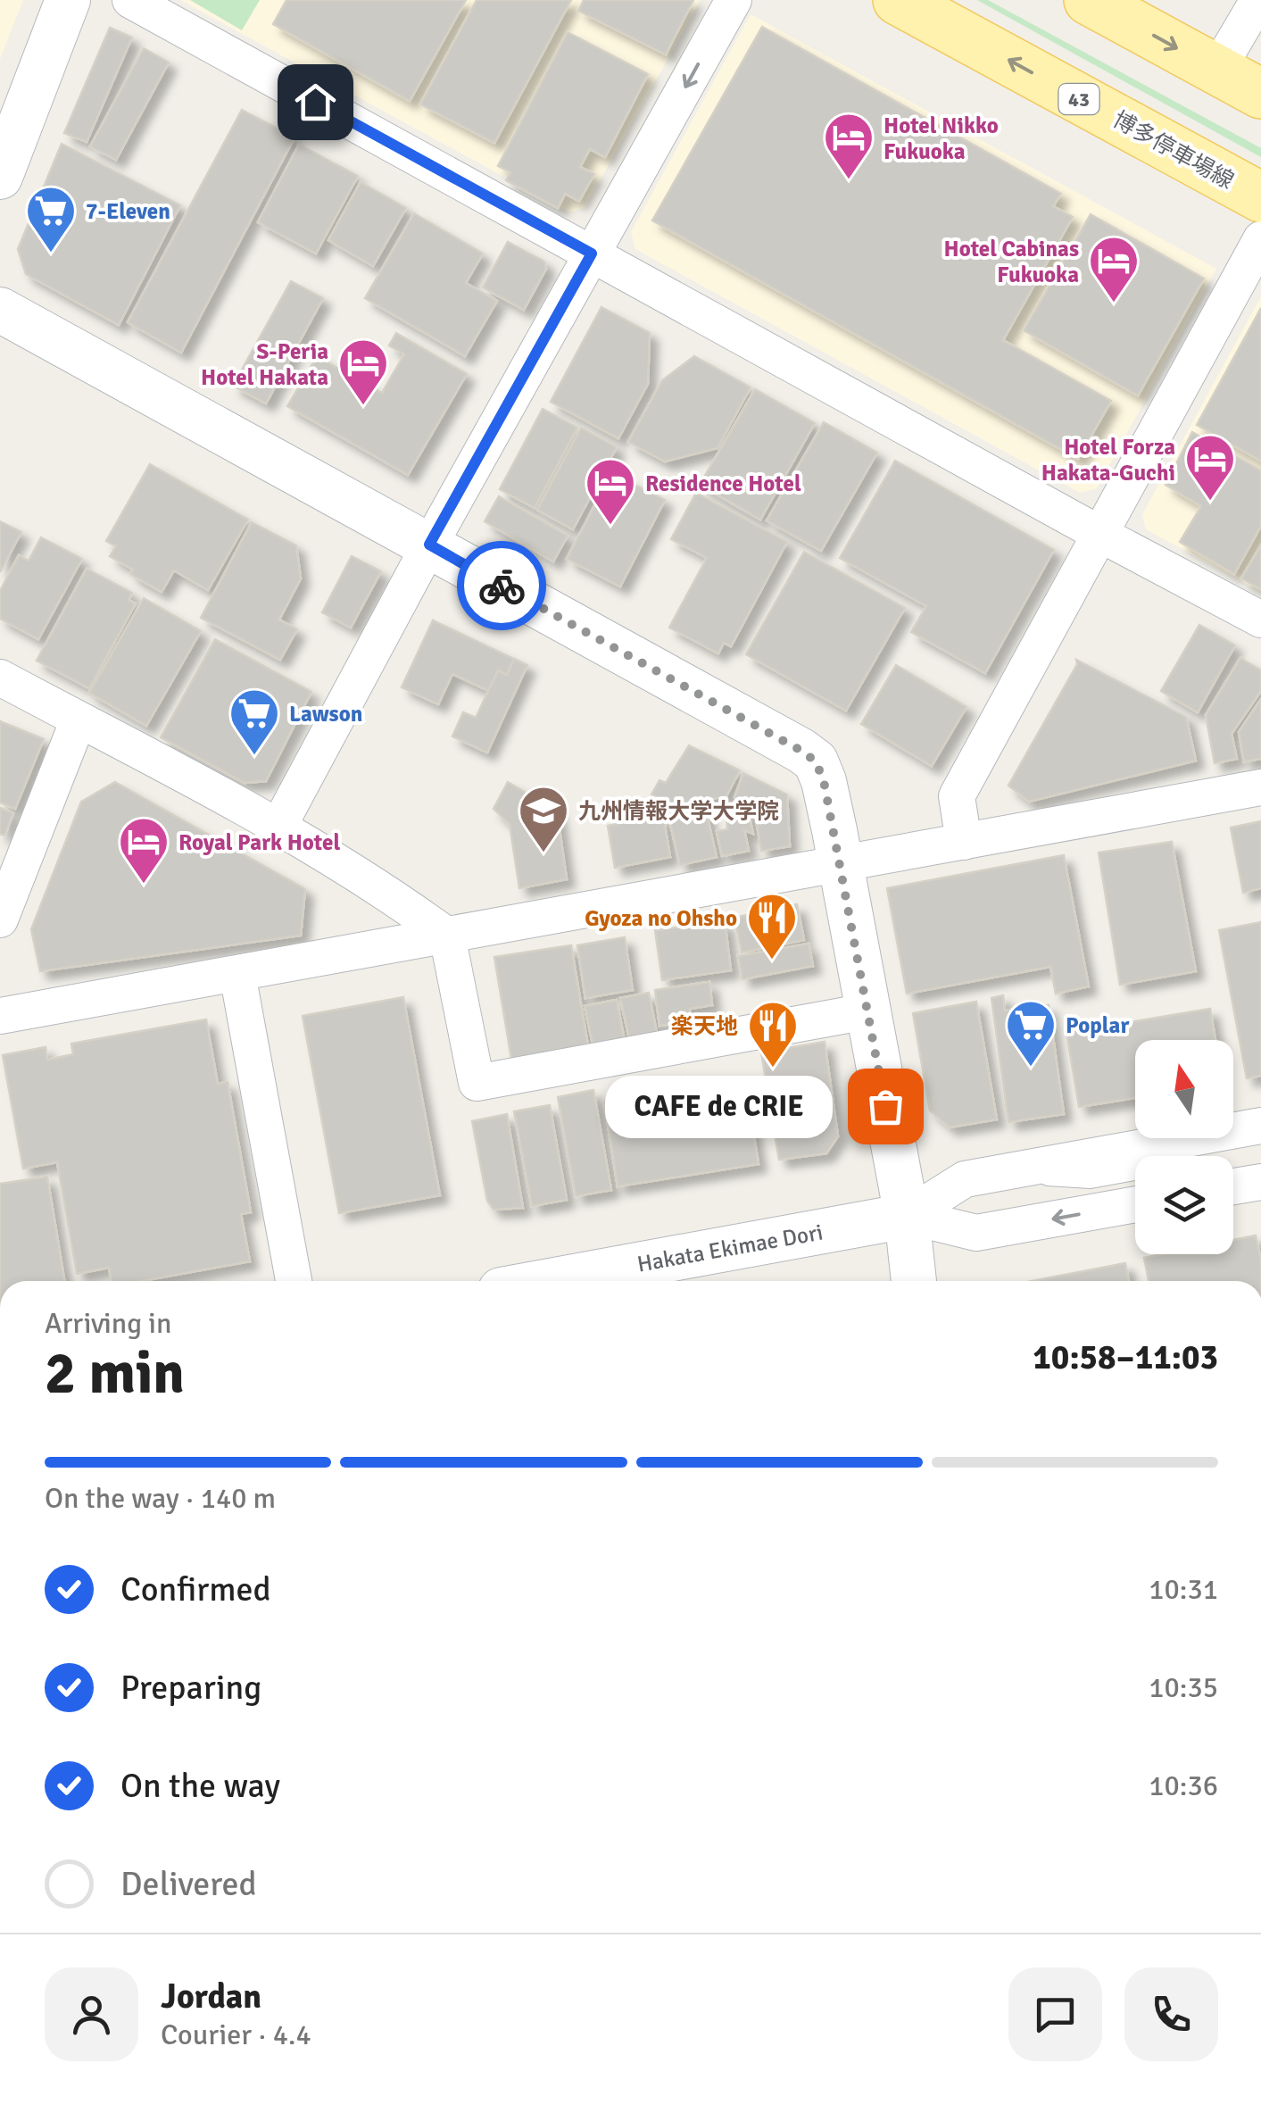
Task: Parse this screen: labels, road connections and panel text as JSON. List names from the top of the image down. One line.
{"streets":{"main road":["43","博多停車場線"],"street":["Hakata Ekimae Dori"]},"places":{"hotel":["Hotel Nikko Fukuoka","Hotel Cabinas Fukuoka","S-Peria Hotel Hakata","Hotel Forza Hakata-Guchi","Residence Hotel","Royal Park Hotel"],"supermarket":["7-Eleven","Lawson","Poplar"],"school or university":["九州情報大学大学院"],"restaurant":["Gyoza no Ohsho","楽天地"],"other":["CAFE de CRIE"]},"north":"top","page":{"bubble":"CAFE de CRIE","heading":["2 min","Arriving in","10:58–11:03"],"panel":["Jordan","Courier · 4.4"],"bar":"On the way · 140 m","list":[["Confirmed","10:31"],["Preparing","10:35"],["On the way","10:36"],"Delivered"]}}
